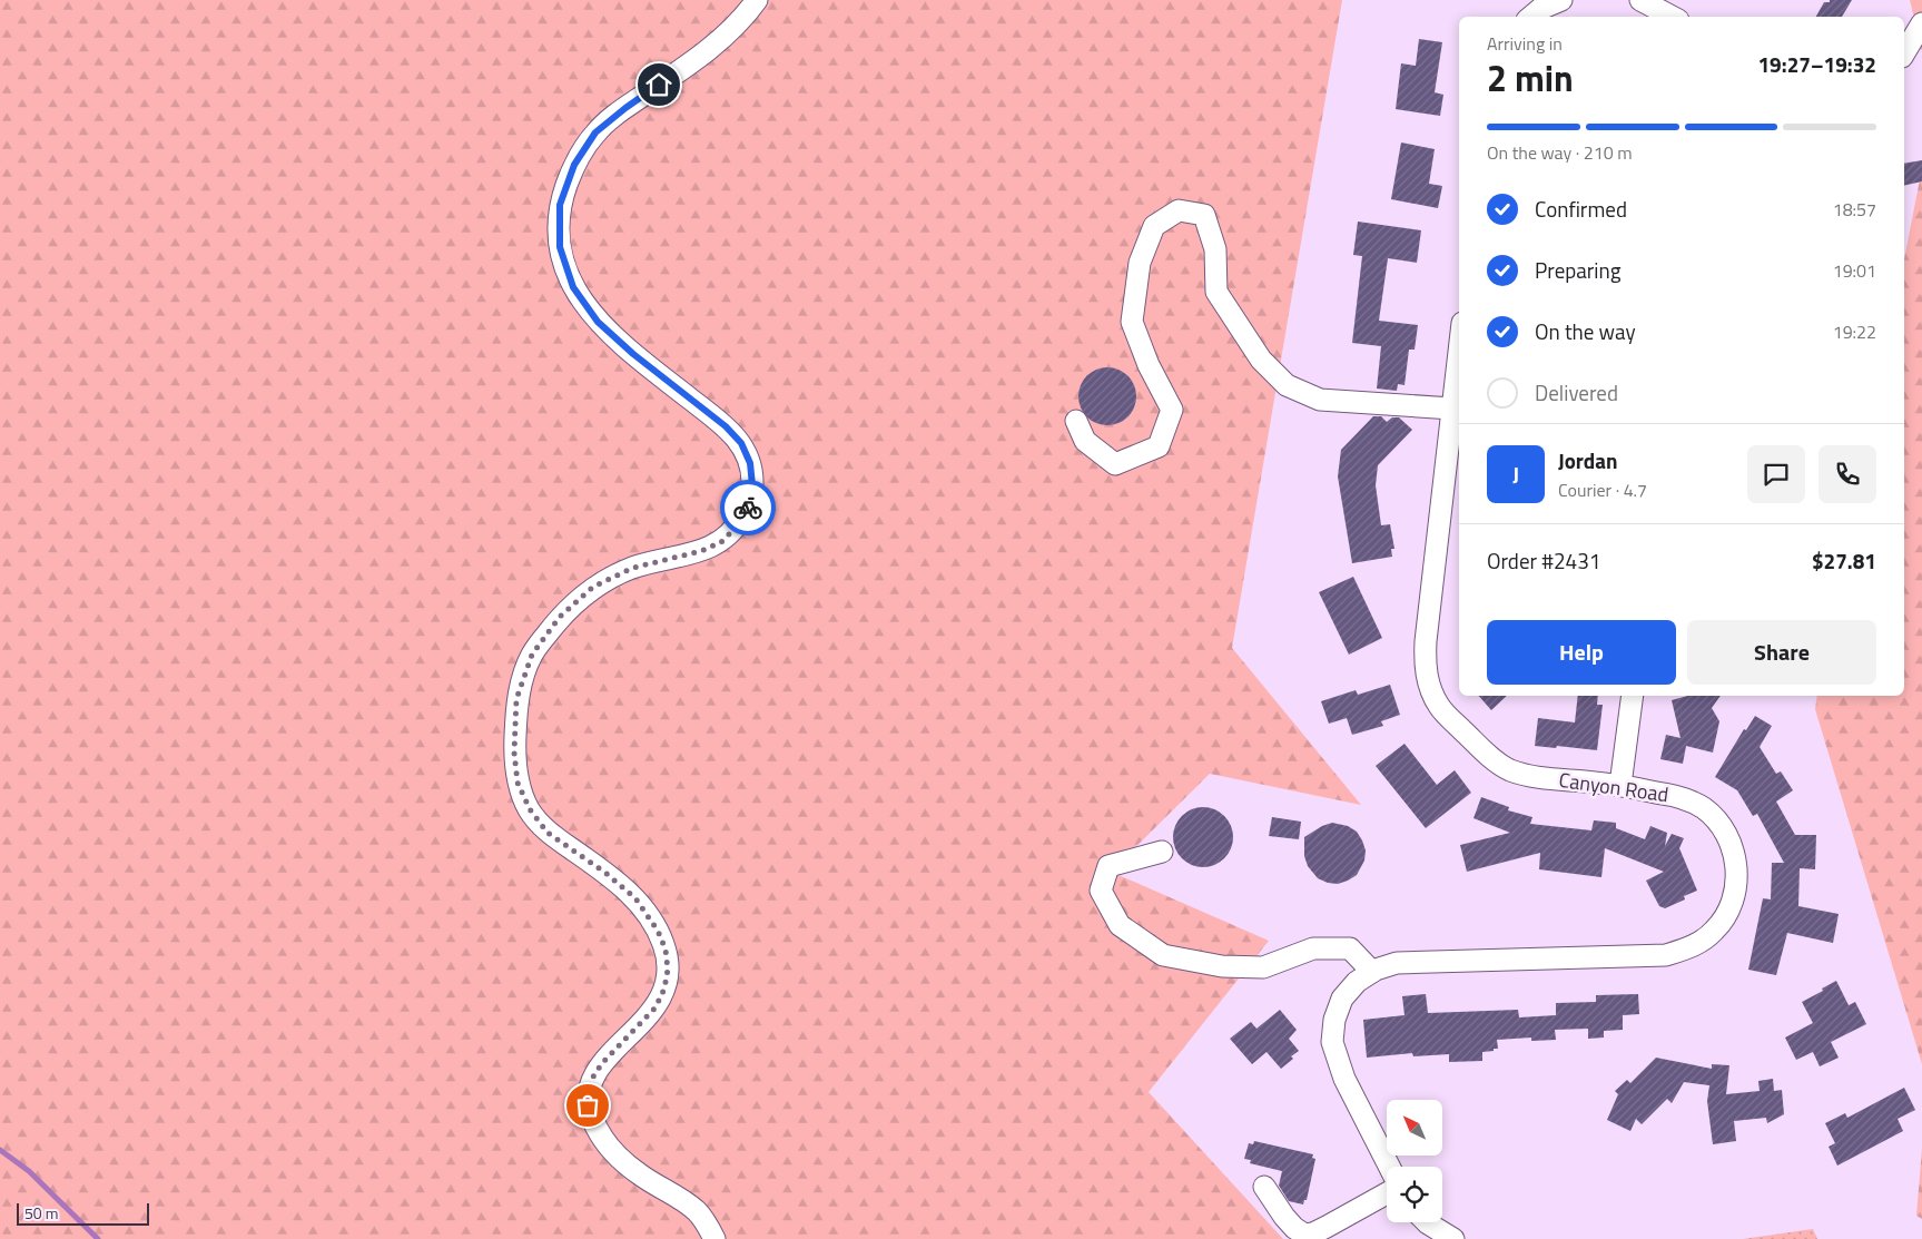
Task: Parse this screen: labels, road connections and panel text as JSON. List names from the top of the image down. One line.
{"streets":{"street":["Canyon Road"]},"scale_bar":"50 m","north":"top left","page":{"heading":["2 min","Arriving in","19:27–19:32"],"panel":["Jordan","Courier · 4.7","Order #2431","$27.81"],"bar":"On the way · 210 m","list":[["Confirmed","18:57"],["Preparing","19:01"],["On the way","19:22"],"Delivered"],"round":"J","buttons":["Help","Share"],"scale":"50 m"}}
